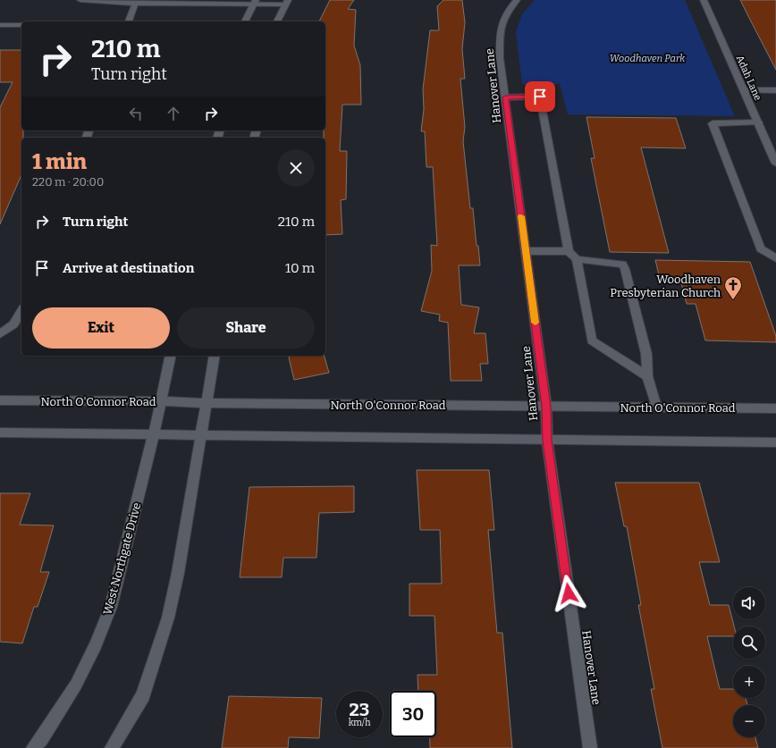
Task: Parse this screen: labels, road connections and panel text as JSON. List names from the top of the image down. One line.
{"streets":{"main road":["Adah Lane","Hanover Lane","North O'Connor Road","West Northgate Drive"]},"crossings":[["Hanover Lane","North O'Connor Road"],["North O'Connor Road","West Northgate Drive"]],"parks":["Woodhaven Park"],"places":{"church":["Woodhaven Presbyterian Church"]},"page":{"turn":["210 m","Turn right"],"heading":["1 min","220 m · 20:00"],"list":[{"name":"Turn right","value":"210 m"},{"name":"Arrive at destination","value":"10 m"}],"buttons":["Exit","Share"],"map_buttons":["+","−"],"speed":"23 km/h","limit":"30"}}
